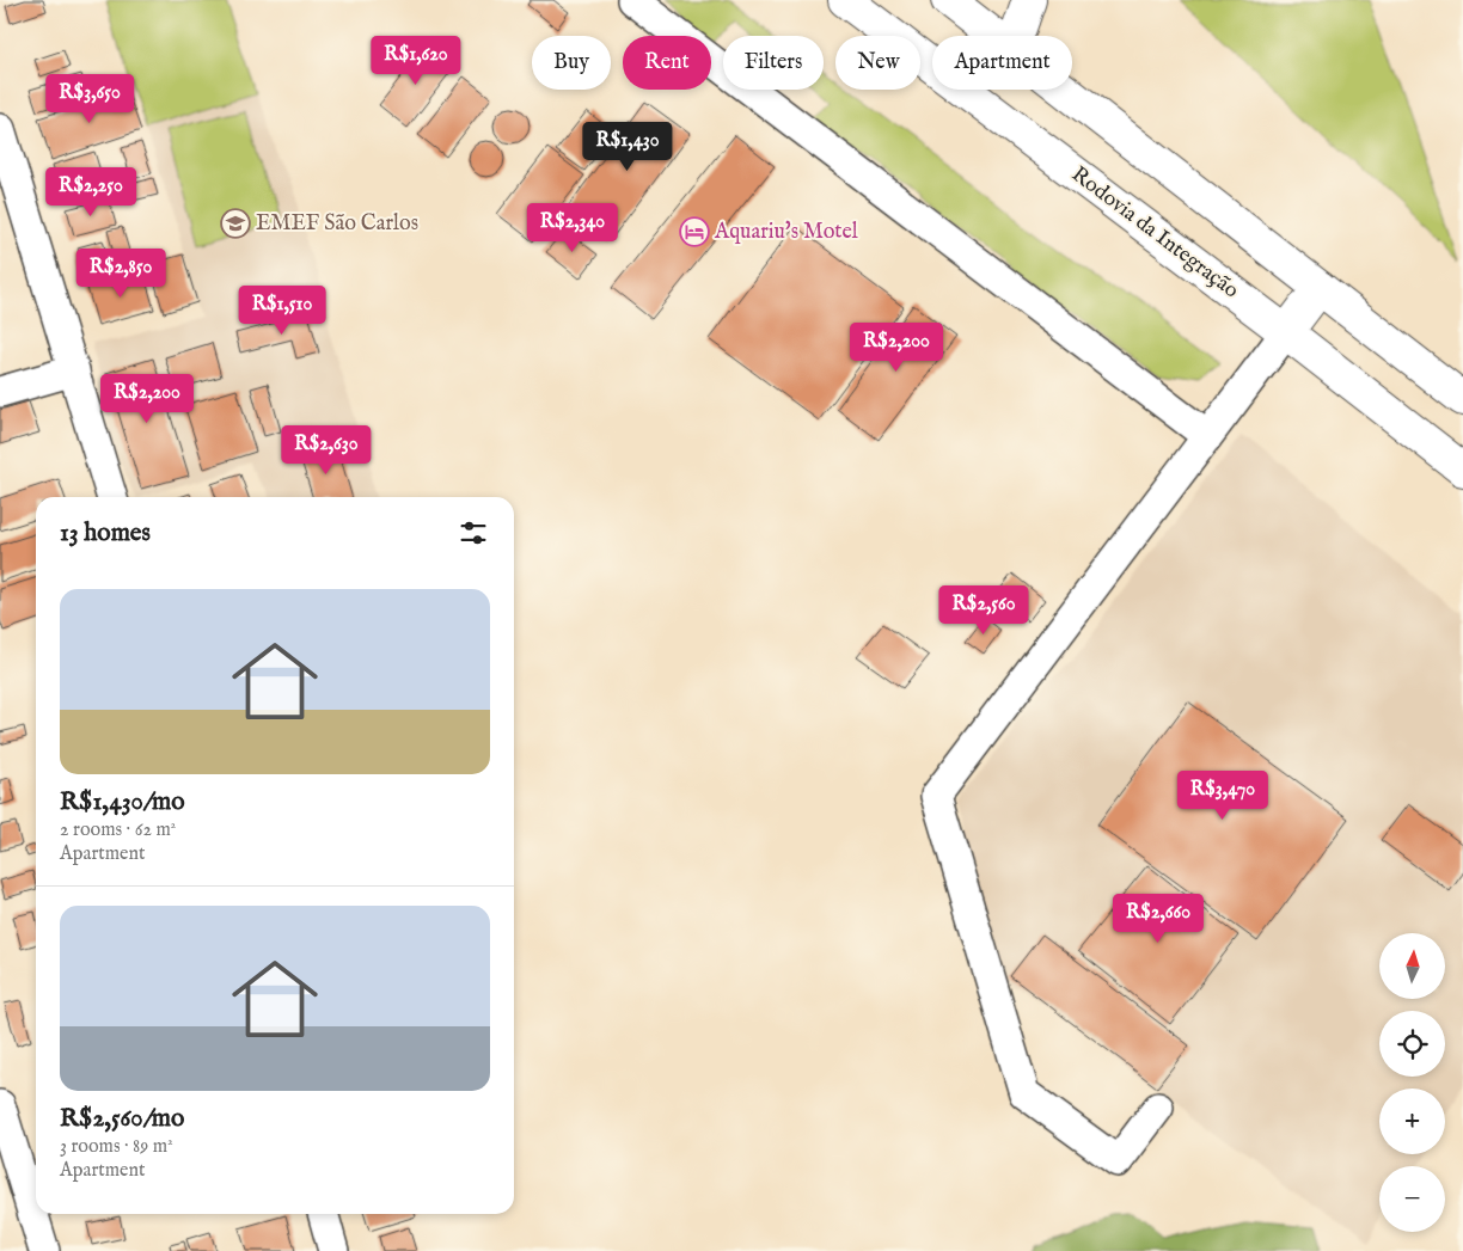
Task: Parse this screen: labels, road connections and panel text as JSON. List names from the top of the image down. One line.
{"streets":{"main road":["Rodovia da Integração"]},"places":{"school or university":["EMEF São Carlos"],"hotel":["Aquariu's Motel"]},"north":"top","page":{"price":["R$1,620","R$3,650","R$1,430","R$2,250","R$2,340","R$2,850","R$1,510","R$2,200","R$2,200","R$2,630","R$2,560","R$3,470","R$2,660"],"chip":["Buy","Rent","Filters","New","Apartment"],"heading":"13 homes","list":[{"name":"R$1,430/mo","note":"2 rooms · 62 m² · Apartment"},{"name":"R$2,560/mo","note":"3 rooms · 89 m² · Apartment"}],"map_buttons":["+","−"]}}
